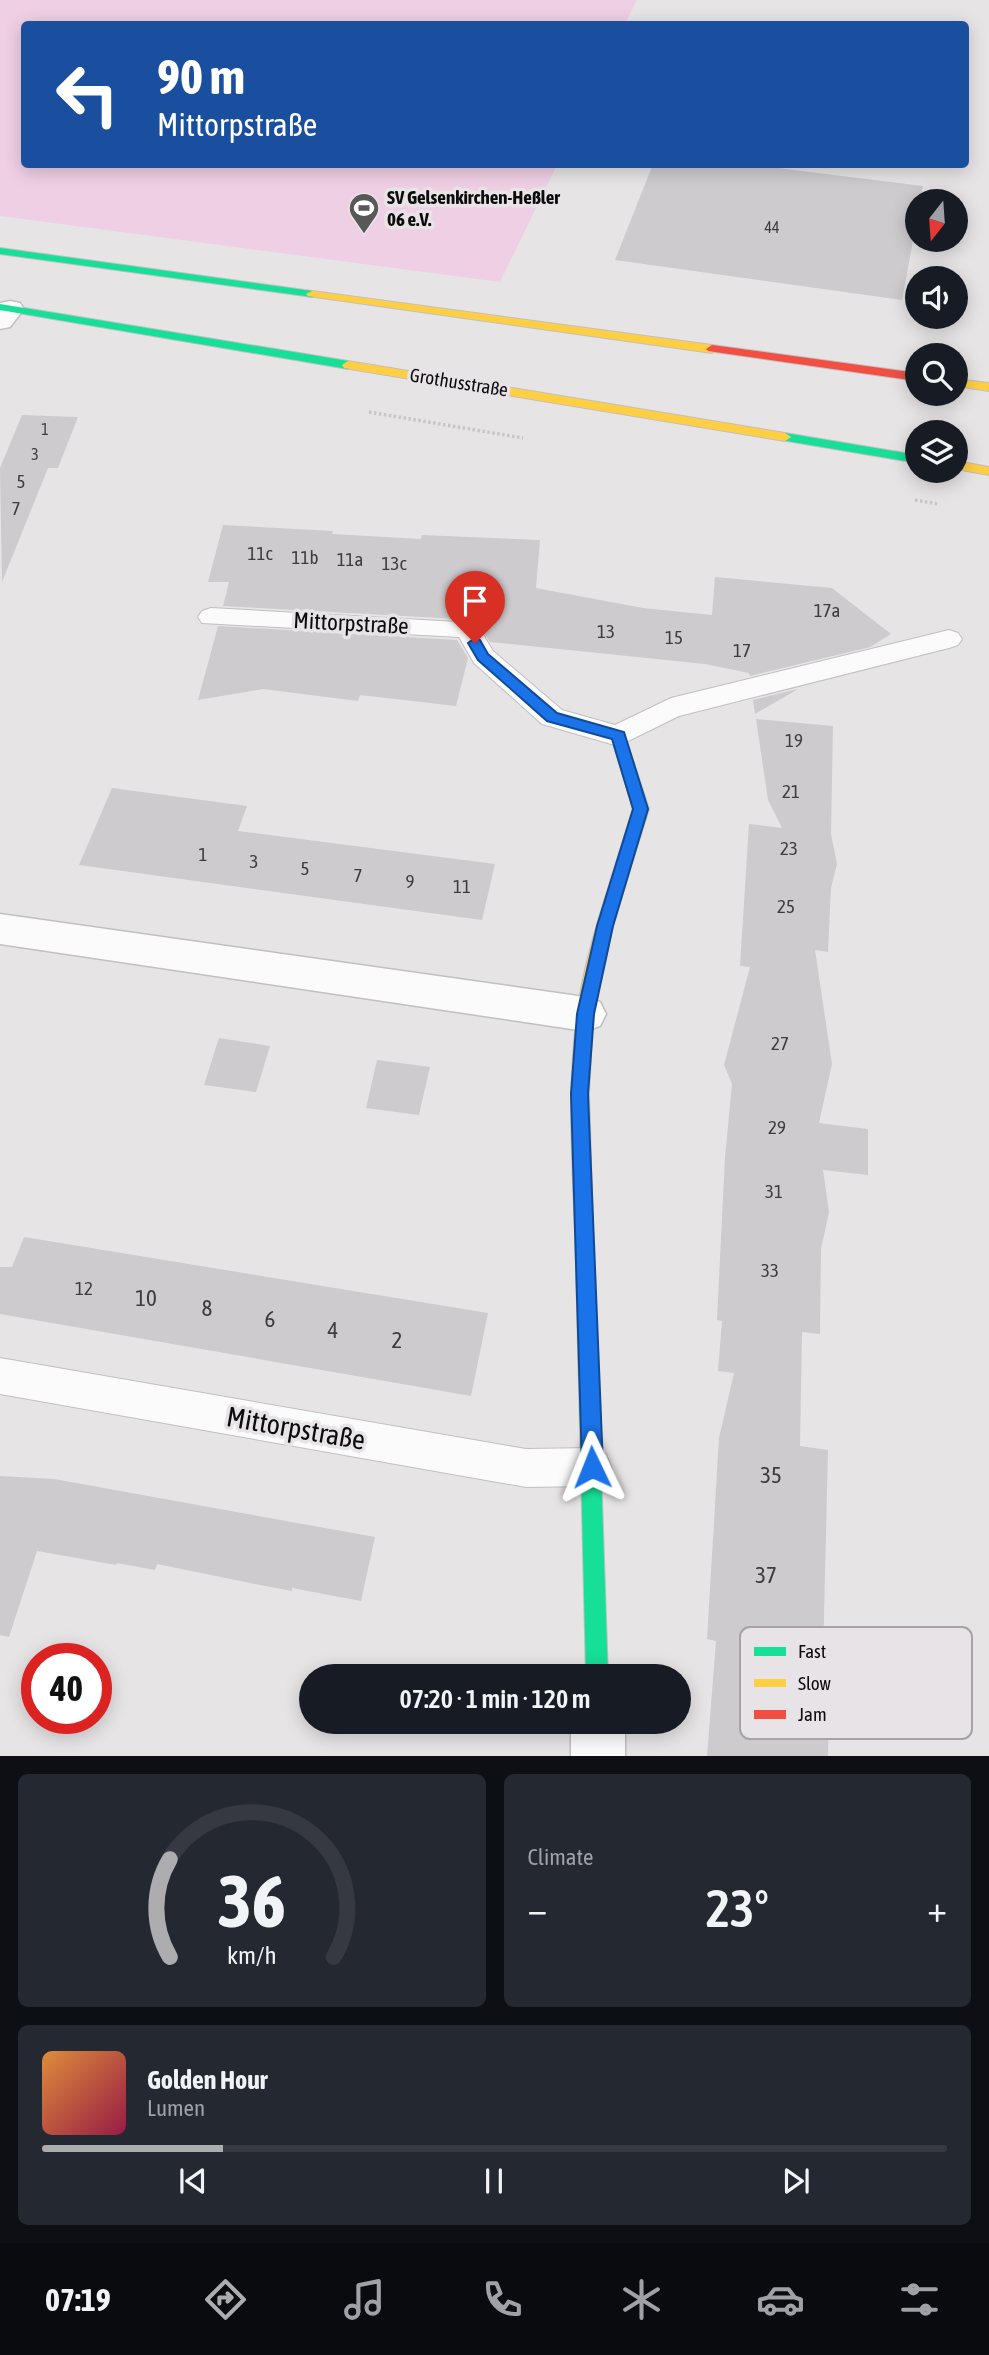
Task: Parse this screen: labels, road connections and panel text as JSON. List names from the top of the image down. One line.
{"streets":{"main road":["Grothusstraße"],"lane":["Mittorpstraße"]},"places":{"sports":["SV Gelsenkirchen-Heßler 06 e.V."]},"house_numbers":["44","1","3","5","7","11c","11b","11a","13c","17a","13","15","17","19","21","23","1","3","5","7","9","11","25","27","29","31","33","12","10","8","6","4","2","35","37"],"legend":["Fast","Slow","Jam"],"north":"bottom","page":{"turn":["90 m","Mittorpstraße"],"limit":"40","trip":"07:20 · 1 min · 120 m","tile":"Climate","heat":["−","23°","+"],"song":["Golden Hour","Lumen"],"tabs":"07:19","gauge":["36","km/h"]}}
